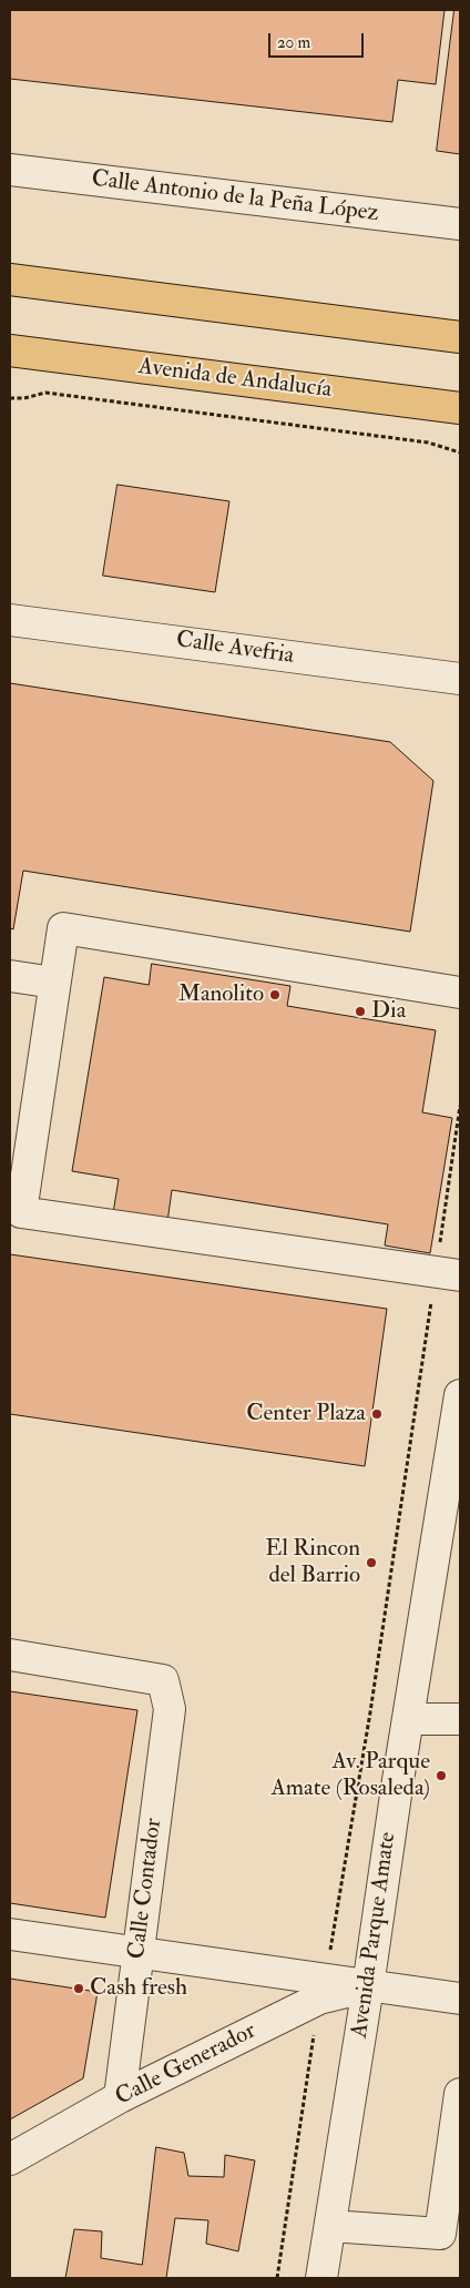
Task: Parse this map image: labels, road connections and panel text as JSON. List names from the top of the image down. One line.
{"streets":{"main road":["Avenida de Andalucía"],"street":["Calle Antonio de la Peña López","Calle Avefria","Calle Contador","Avenida Parque Amate","Calle Generador"]},"crossings":[["Calle Contador","Calle Generador"]],"places":["Manolito","Dia","Center Plaza","El Rincon del Barrio","Av. Parque Amate (Rosaleda)","Cash fresh"],"scale_bar":"20 m"}
